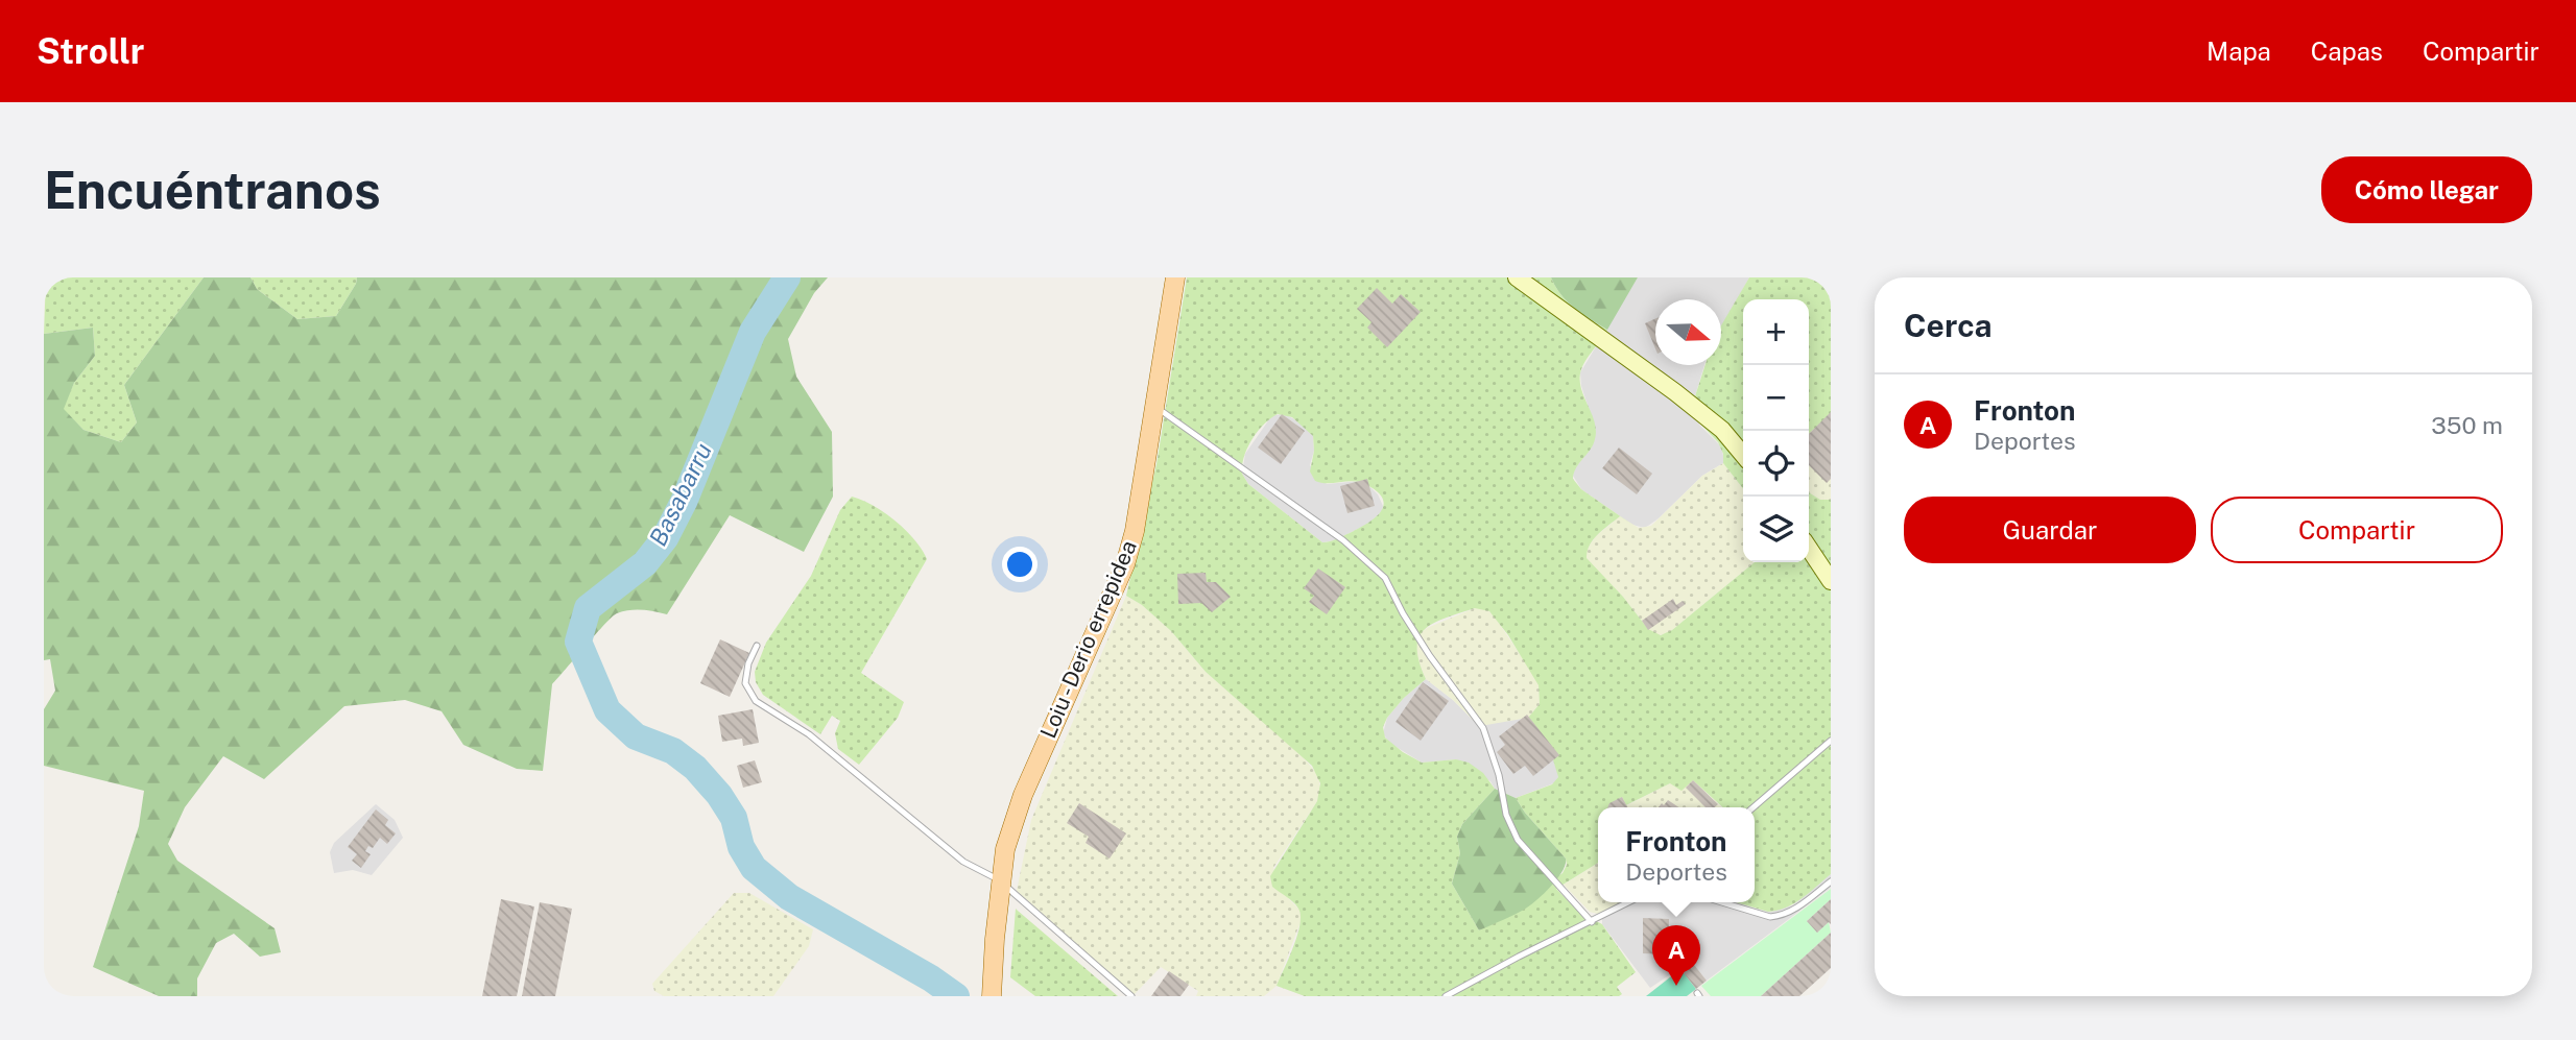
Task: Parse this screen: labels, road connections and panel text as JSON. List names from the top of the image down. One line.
{"streets":{"main road":["Loiu - Derio errepidea"]},"water":["Basabarru"],"north":"right","page":{"header":"Strollr","nav":["Mapa","Capas","Compartir"],"buttons":["Cómo llegar",["Guardar","Compartir"]],"title":"Encuéntranos","heading":"Cerca","map_buttons":["+","−"],"list":[{"mark":"A","name":"Fronton","note":"Deportes","value":"350 m"}],"popup":["Fronton","Deportes"],"pins":"A"}}
